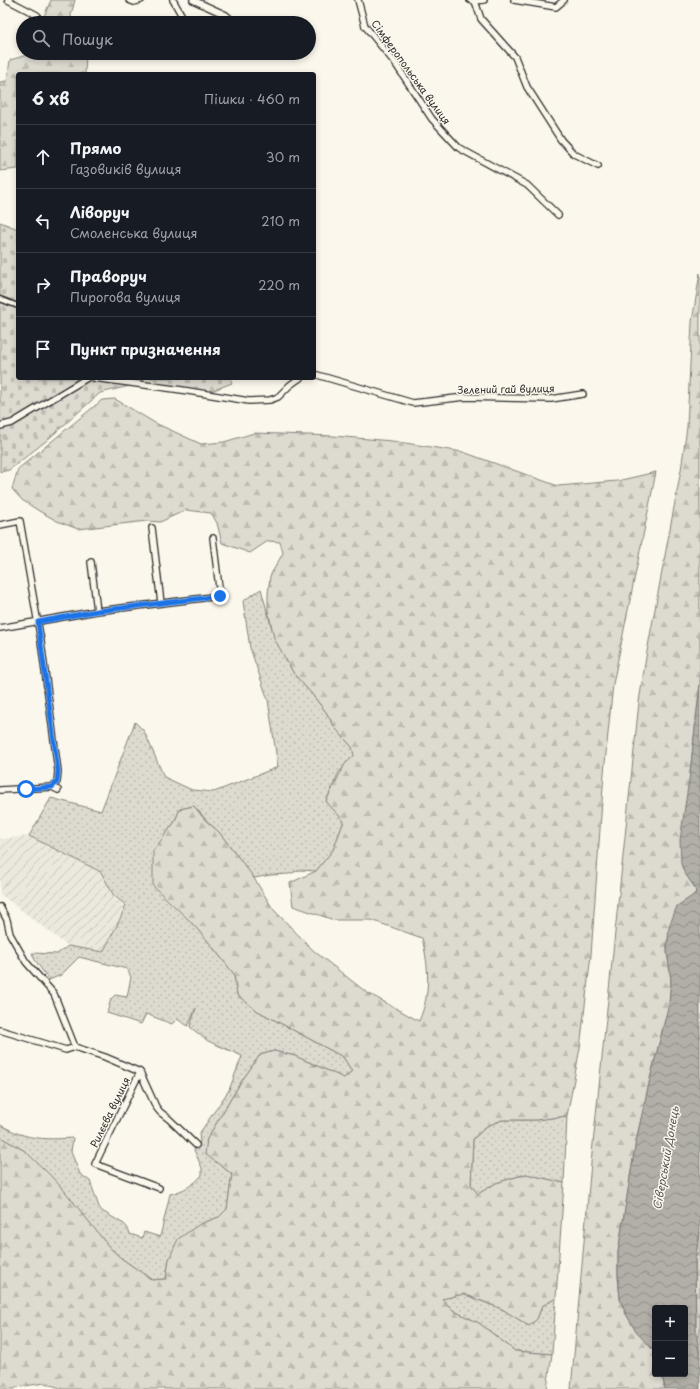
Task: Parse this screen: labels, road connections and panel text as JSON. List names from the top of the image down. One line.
{"streets":{"street":["Сімферопольська вулиця","Зелений гай вулиця","Рилєєва вулиця"]},"water":["Сіверський Донець"],"page":{"search":"Пошук","heading":["6 хв","Пішки · 460 m"],"list":[["Прямо","Газовиків вулиця","30 m"],["Ліворуч","Смоленська вулиця","210 m"],["Праворуч","Пирогова вулиця","220 m"],"Пункт призначення"],"map_buttons":["+","−"]}}
